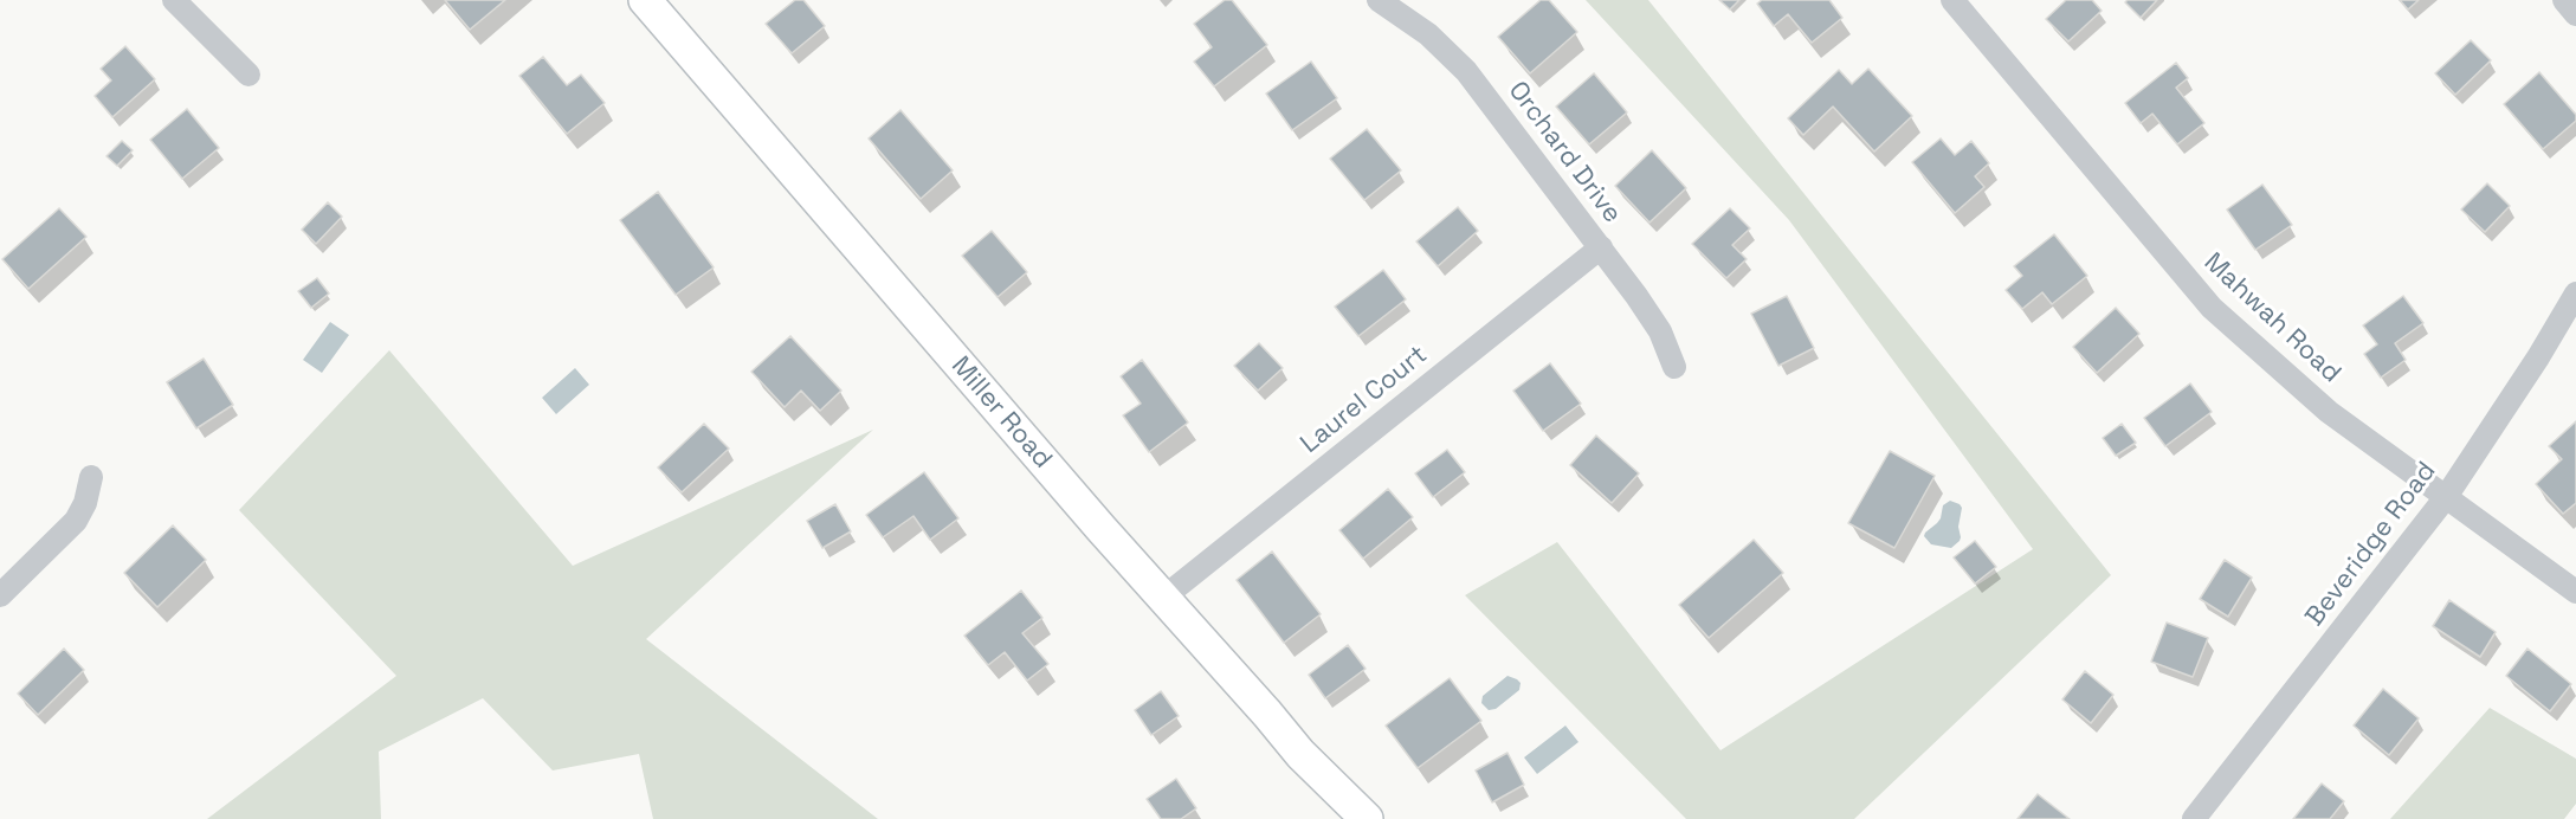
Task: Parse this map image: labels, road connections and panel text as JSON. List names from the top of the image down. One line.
{"streets":{"street":["Orchard Drive","Mahwah Road","Laurel Court","Miller Road","Beveridge Road"]},"crossings":[["Orchard Drive","Laurel Court"],["Mahwah Road","Beveridge Road"],["Laurel Court","Miller Road"]]}
